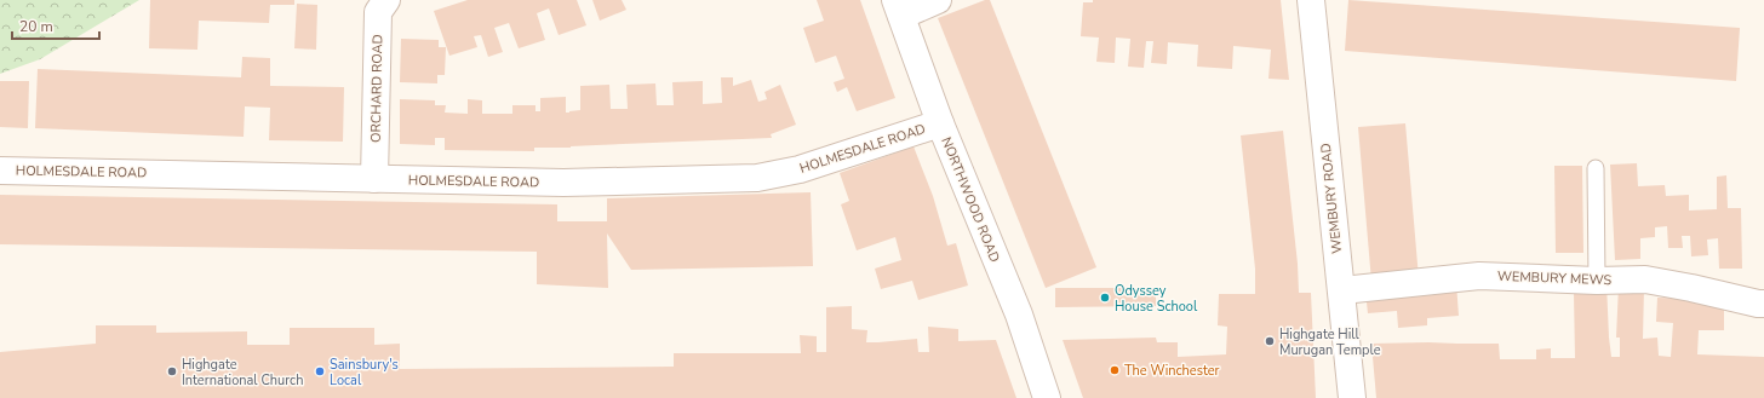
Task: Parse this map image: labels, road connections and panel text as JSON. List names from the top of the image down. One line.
{"streets":{"street":["ORCHARD ROAD","HOLMESDALE ROAD","WEMBURY ROAD","NORTHWOOD ROAD","WEMBURY MEWS"]},"crossings":[["ORCHARD ROAD","HOLMESDALE ROAD"],["HOLMESDALE ROAD","NORTHWOOD ROAD"],["WEMBURY ROAD","WEMBURY MEWS"]],"places":["Odyssey House School","Highgate Hill Murugan Temple","The Winchester","Highgate International Church","Sainsbury's Local"],"scale_bar":"20 m"}
